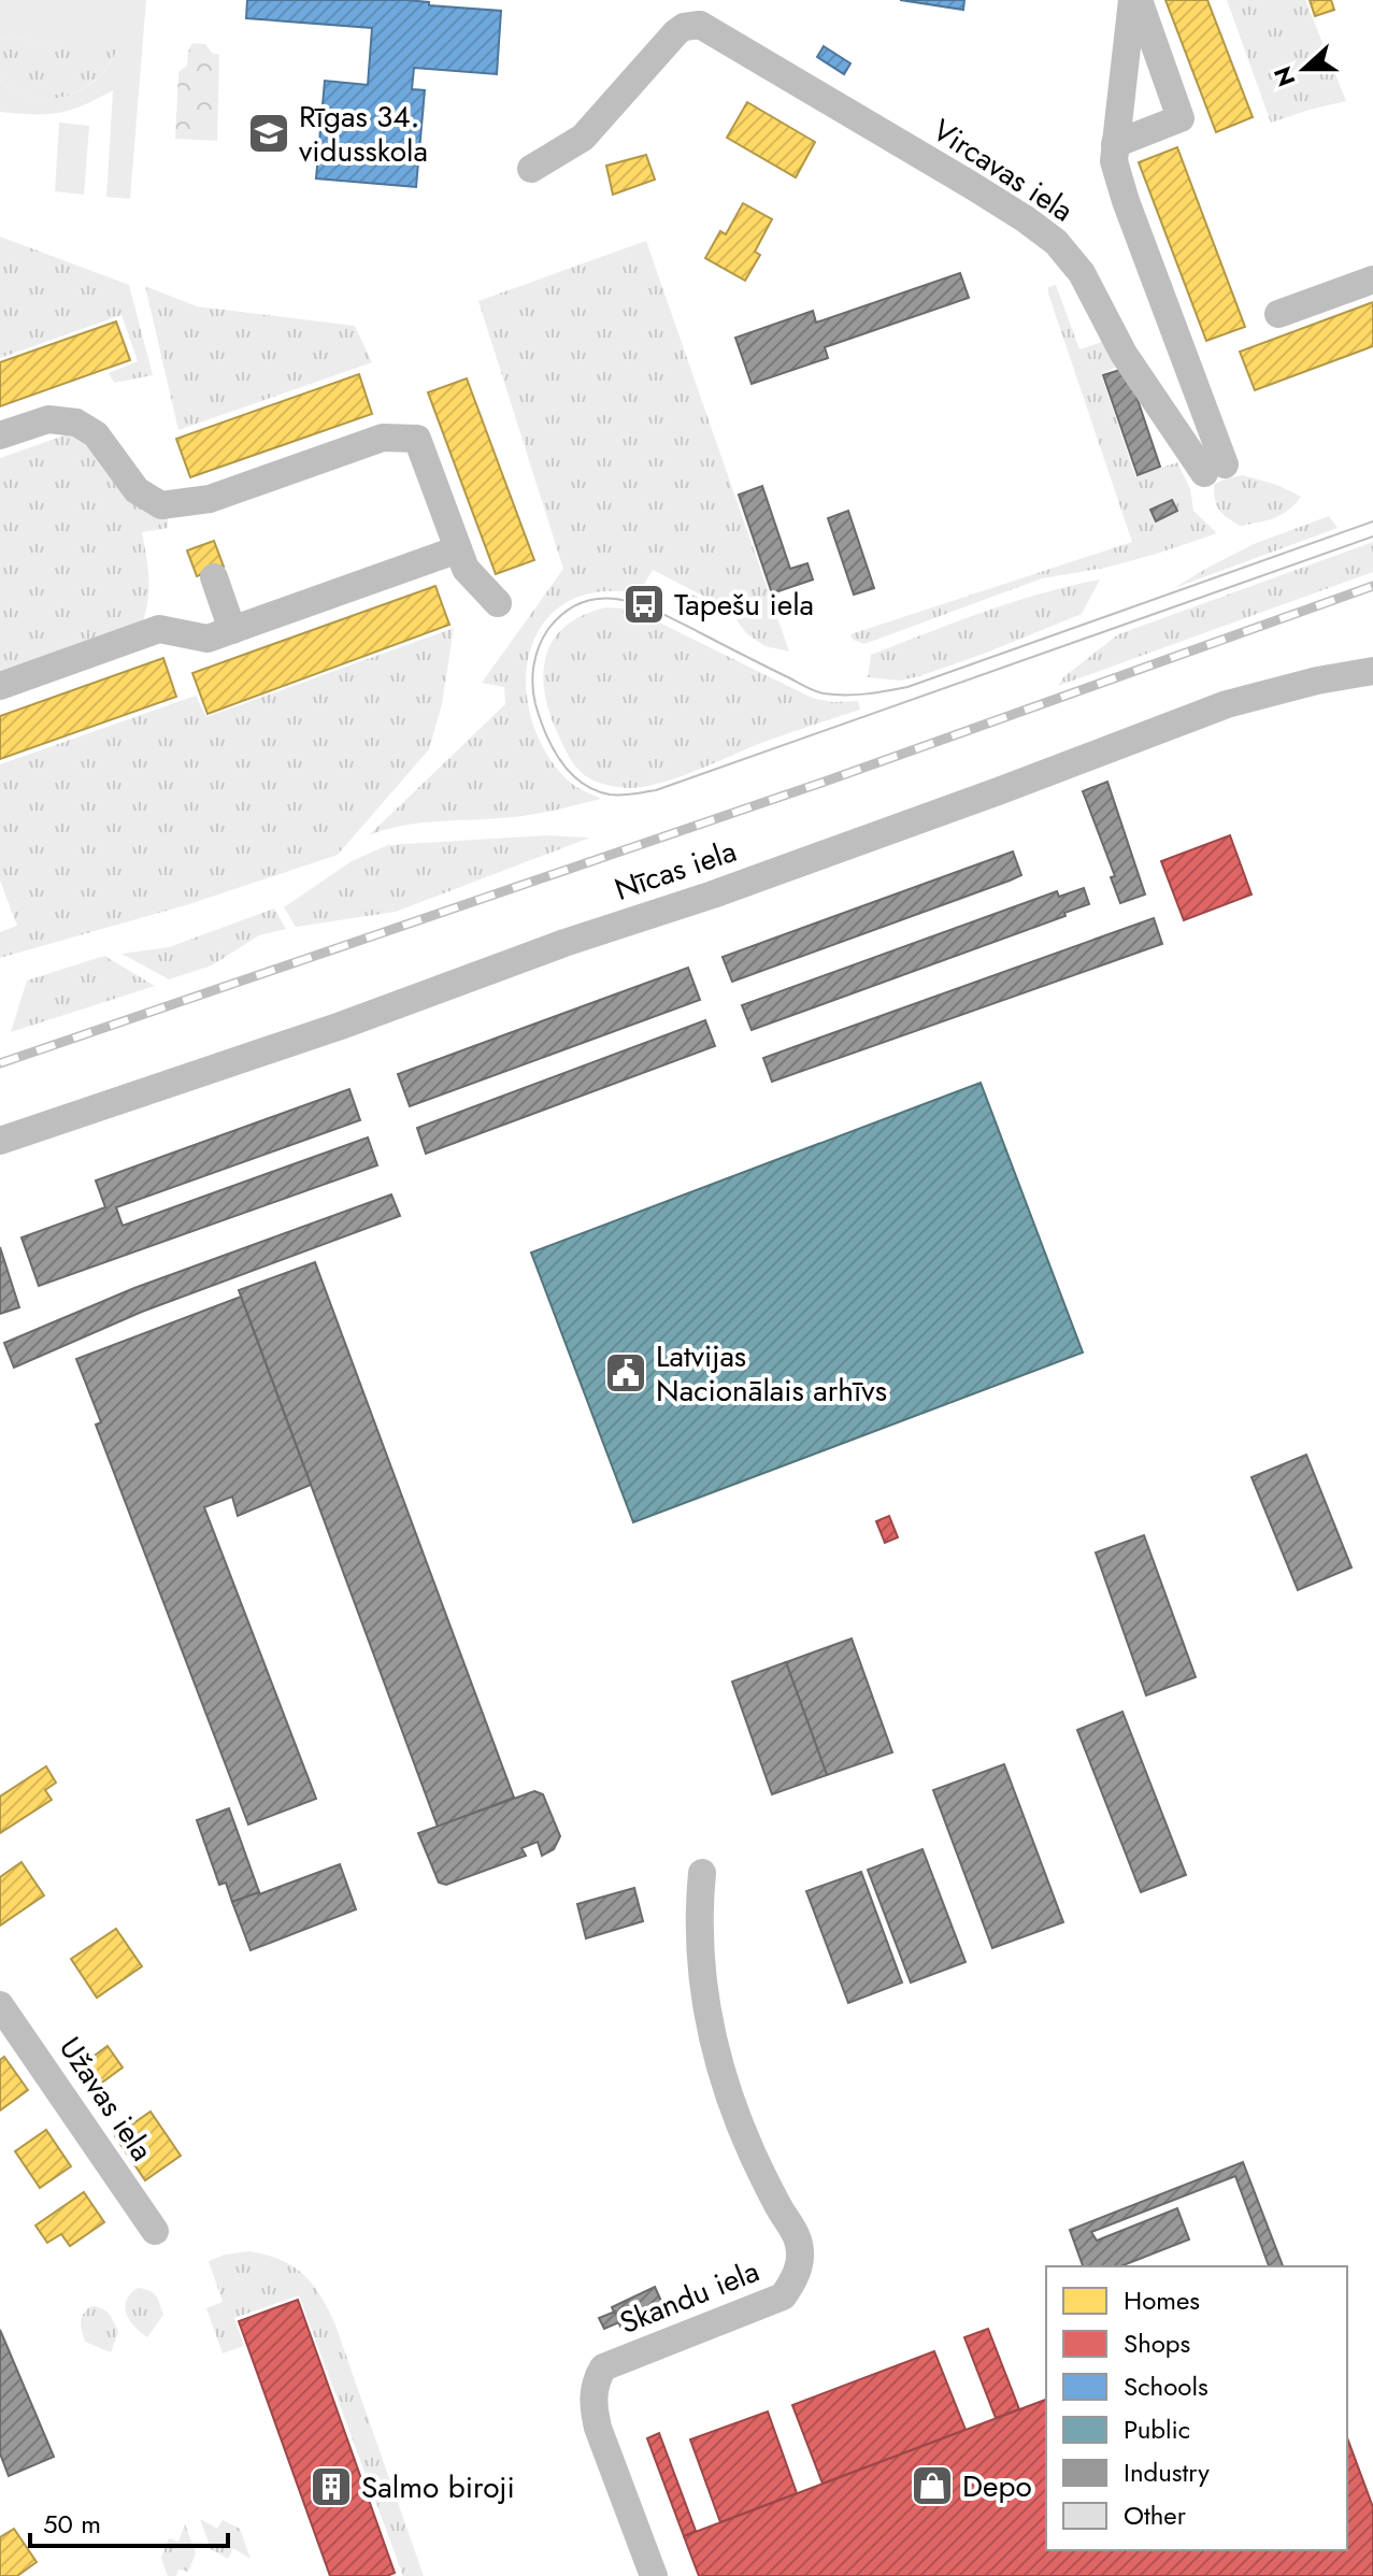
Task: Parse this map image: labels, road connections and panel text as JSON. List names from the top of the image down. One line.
{"streets":{"street":["Vircavas iela","Nīcas iela","Užavas iela","Skandu iela"]},"places":{"school or university":["Rīgas 34. vidusskola"],"bus stop":["Tapešu iela"],"public building":["Latvijas Nacionālais arhīvs"],"shop":["Depo"],"building":["Salmo biroji"]},"legend":["Homes","Shops","Schools","Public","Industry","Other"],"scale_bar":"50 m","north":"left"}
